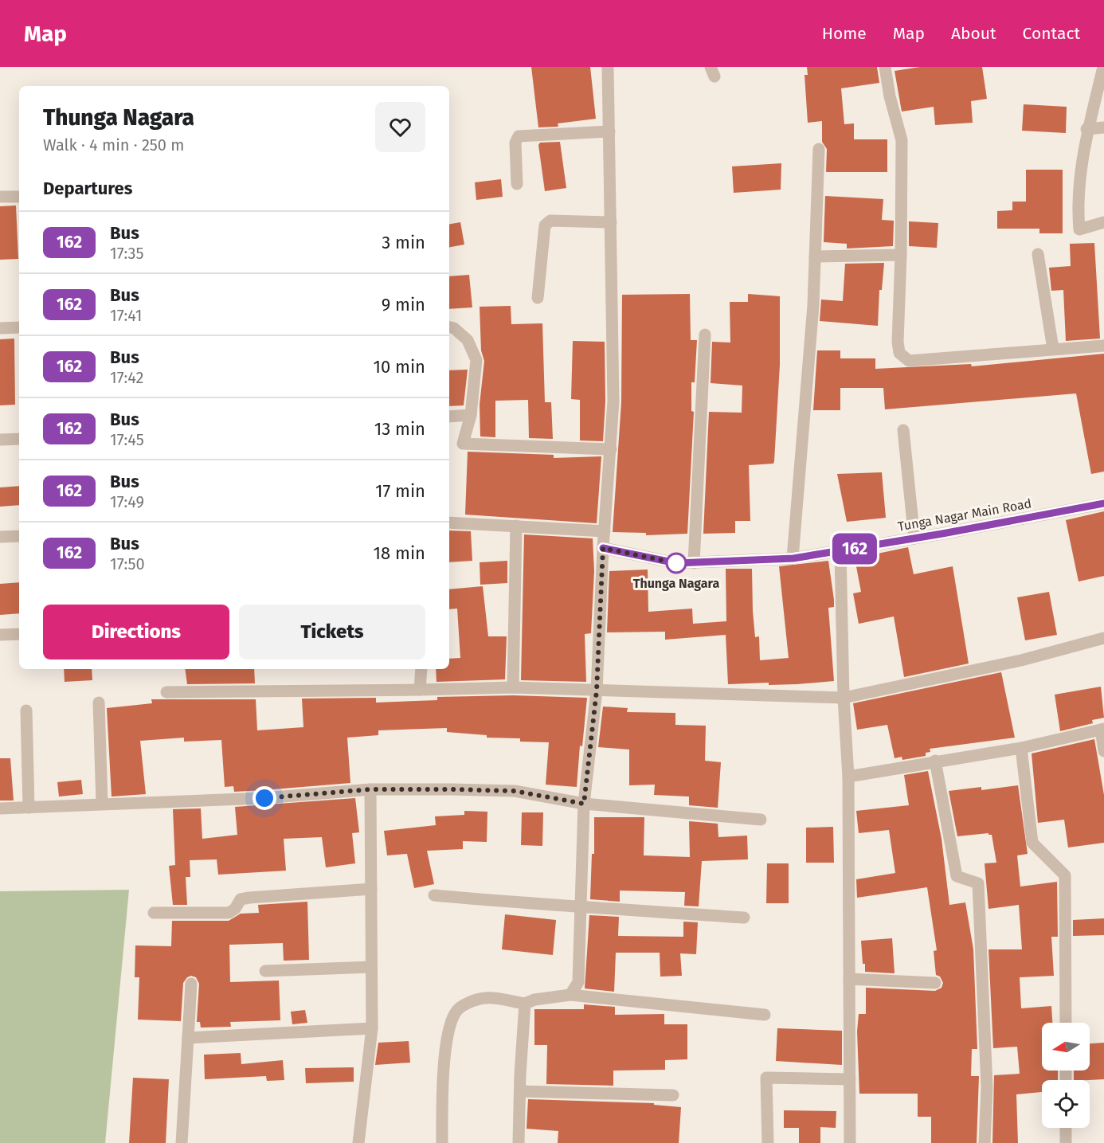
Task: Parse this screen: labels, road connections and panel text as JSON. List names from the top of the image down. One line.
{"streets":{"street":["Tunga Nagar Main Road"]},"places":["Thunga Nagara"],"lines":["bus line 162"],"north":"left","page":{"header":"Map","nav":["Home","Map","About","Contact"],"on_map":"162","heading":[["Thunga Nagara","Walk · 4 min · 250 m"],"Departures"],"list":[{"mark":"162","name":"Bus","note":"17:35","value":"3 min"},{"mark":"162","name":"Bus","note":"17:41","value":"9 min"},{"mark":"162","name":"Bus","note":"17:42","value":"10 min"},{"mark":"162","name":"Bus","note":"17:45","value":"13 min"},{"mark":"162","name":"Bus","note":"17:49","value":"17 min"},{"mark":"162","name":"Bus","note":"17:50","value":"18 min"}],"buttons":["Directions","Tickets"]}}
